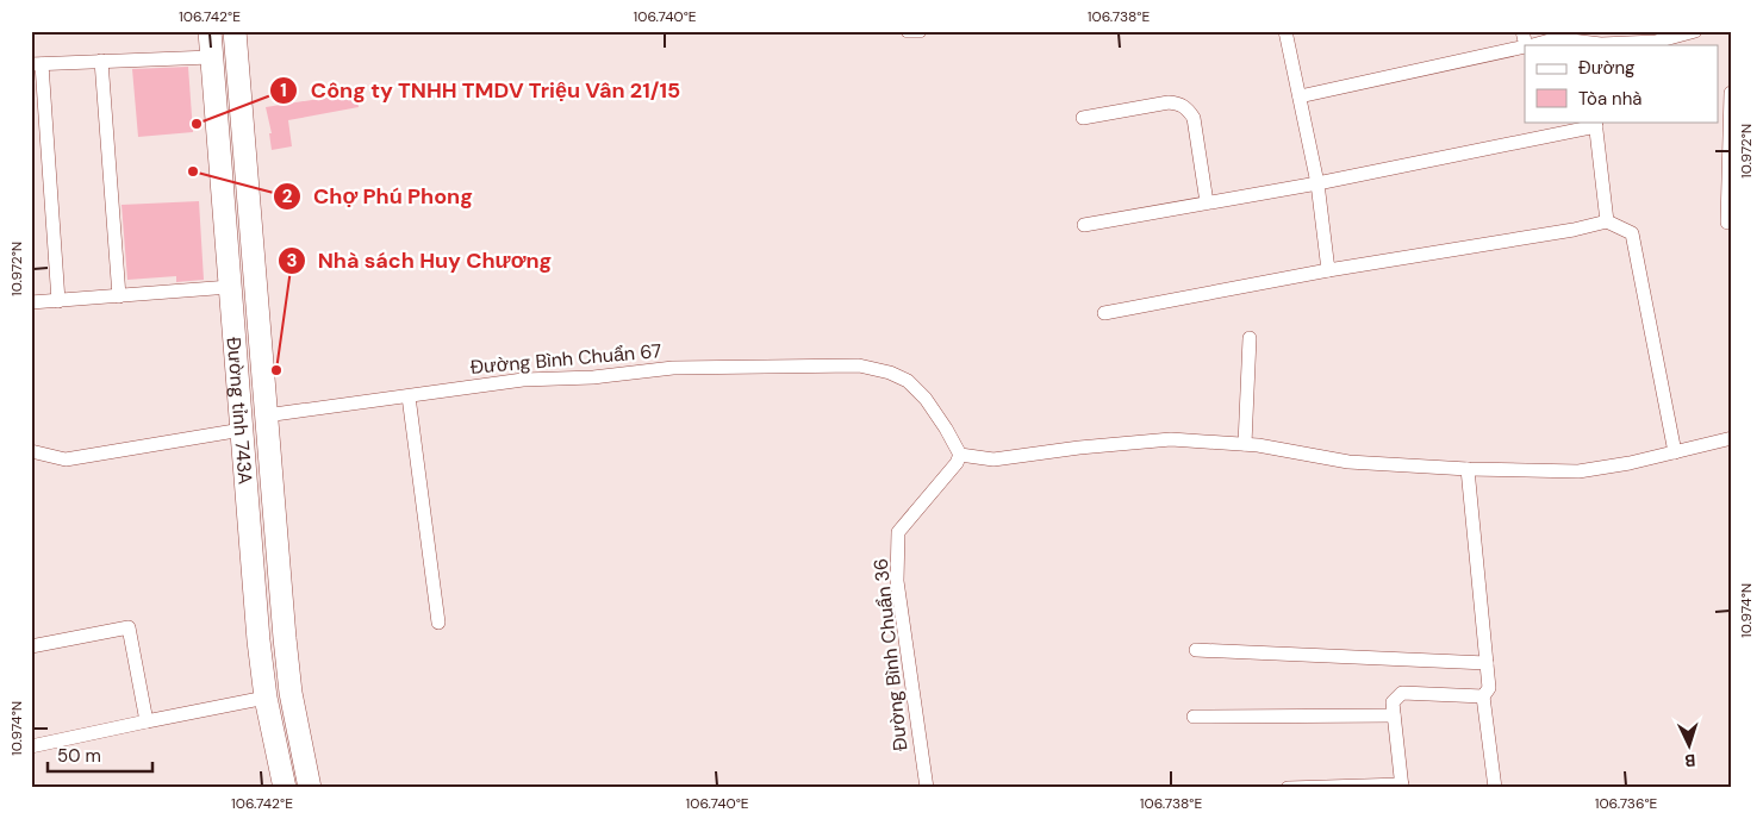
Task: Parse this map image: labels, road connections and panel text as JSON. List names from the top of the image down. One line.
{"streets":{"main road":["Đường tỉnh 743A"],"street":["Đường Bình Chuẩn 67","Đường Bình Chuẩn 36"]},"crossings":[["Đường Bình Chuẩn 67","Đường tỉnh 743A"],["Đường Bình Chuẩn 67","Đường Bình Chuẩn 36"]],"places":["Công ty TNHH TMDV Triệu Vân 21/15","Chợ Phú Phong","Nhà sách Huy Chương"],"legend":["Đường","Tòa nhà"],"scale_bar":"50 m","north":"bottom","coordinates":["106.742°E","106.740°E","106.738°E","10.972°N","10.974°N","106.736°E"]}
